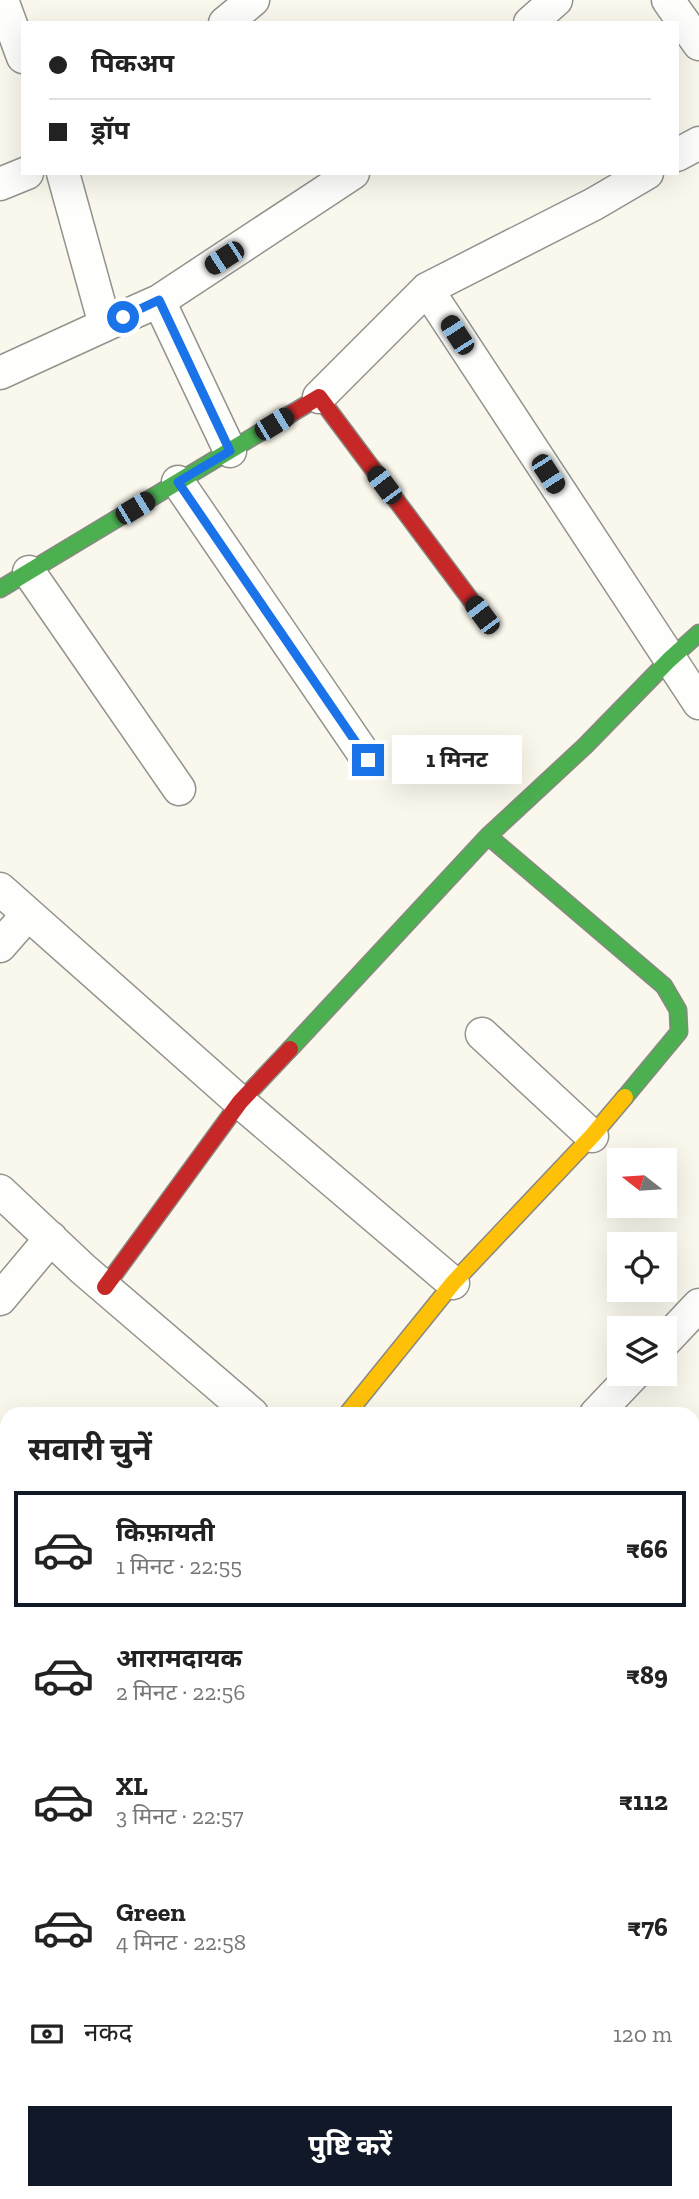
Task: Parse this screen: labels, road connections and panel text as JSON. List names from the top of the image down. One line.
{"north":"left","page":{"banner":["पिकअप","ड्रॉप"],"bubble":"1 मिनट","heading":"सवारी चुनें","list":[{"name":"किफ़ायती","note":"1 मिनट · 22:55","value":"₹66"},{"name":"आरामदायक","note":"2 मिनट · 22:56","value":"₹89"},{"name":"XL","note":"3 मिनट · 22:57","value":"₹112"},{"name":"Green","note":"4 मिनट · 22:58","value":"₹76"}],"pay":["नकद","120 m"],"buttons":"पुष्टि करें"}}
